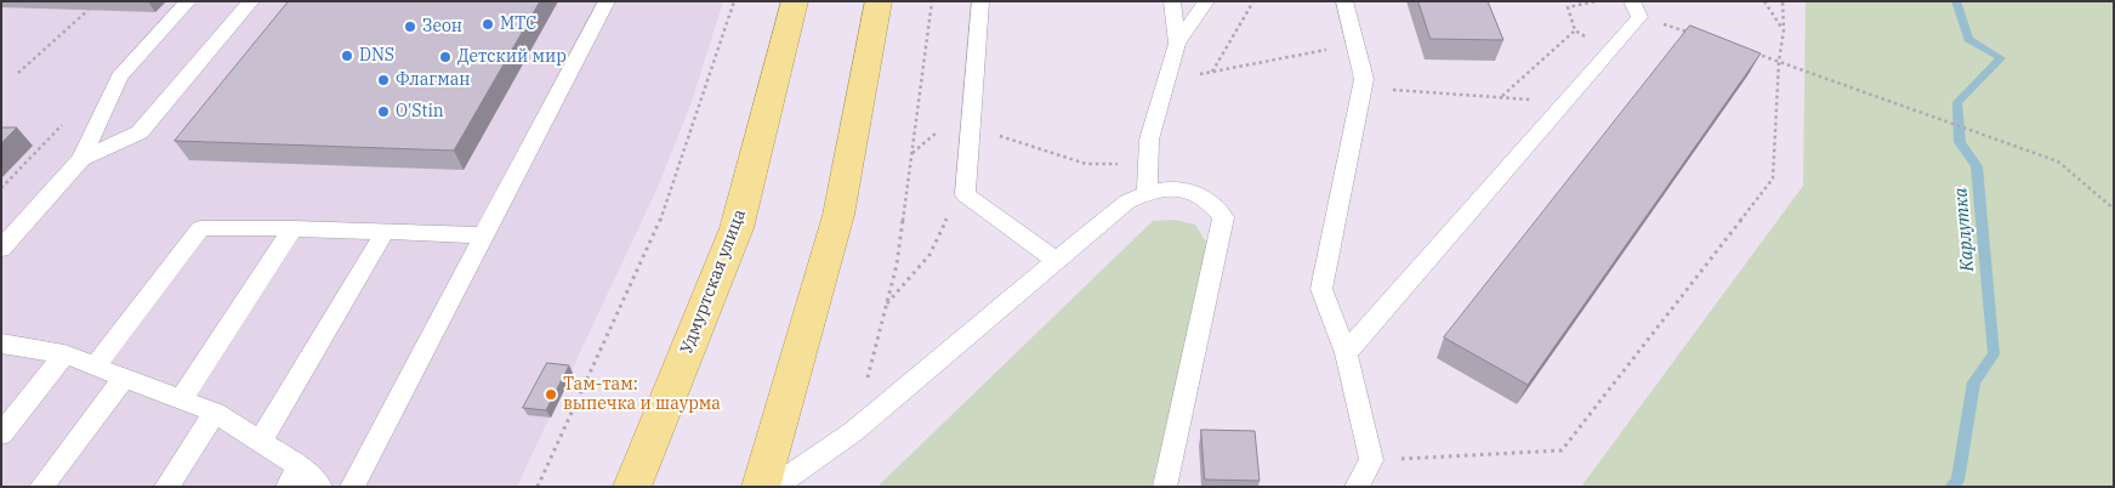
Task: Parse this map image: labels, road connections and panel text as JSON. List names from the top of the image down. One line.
{"streets":{"main road":["Удмуртская улица"]},"water":["Карлутка"],"places":["МТС","Зеон","DNS","Детский мир","Флагман","O'Stin","Там-там: выпечка и шаурма"]}
